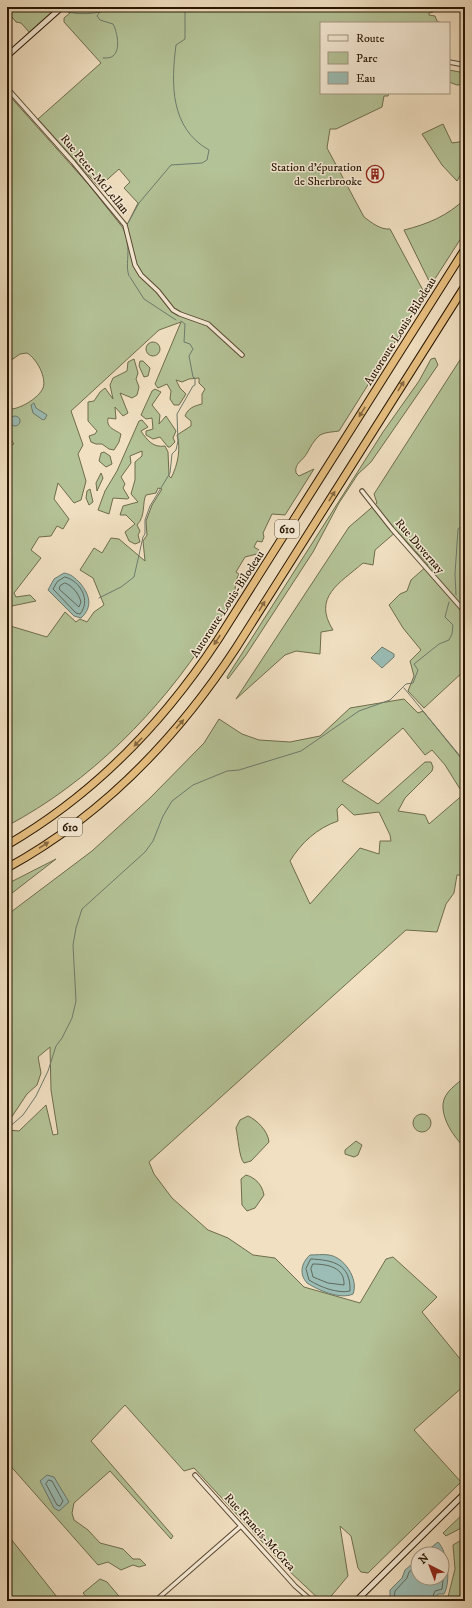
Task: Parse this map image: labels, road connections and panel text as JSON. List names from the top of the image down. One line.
{"streets":{"highway":["Autoroute Louis-Bilodeau","610"],"street":["Rue Peter-McLellan","Rue Duvernay","Rue Francis-McCrea"]},"places":{"building":["Station d'épuration de Sherbrooke"]},"legend":["Route","Parc","Eau"],"north":"top left"}
